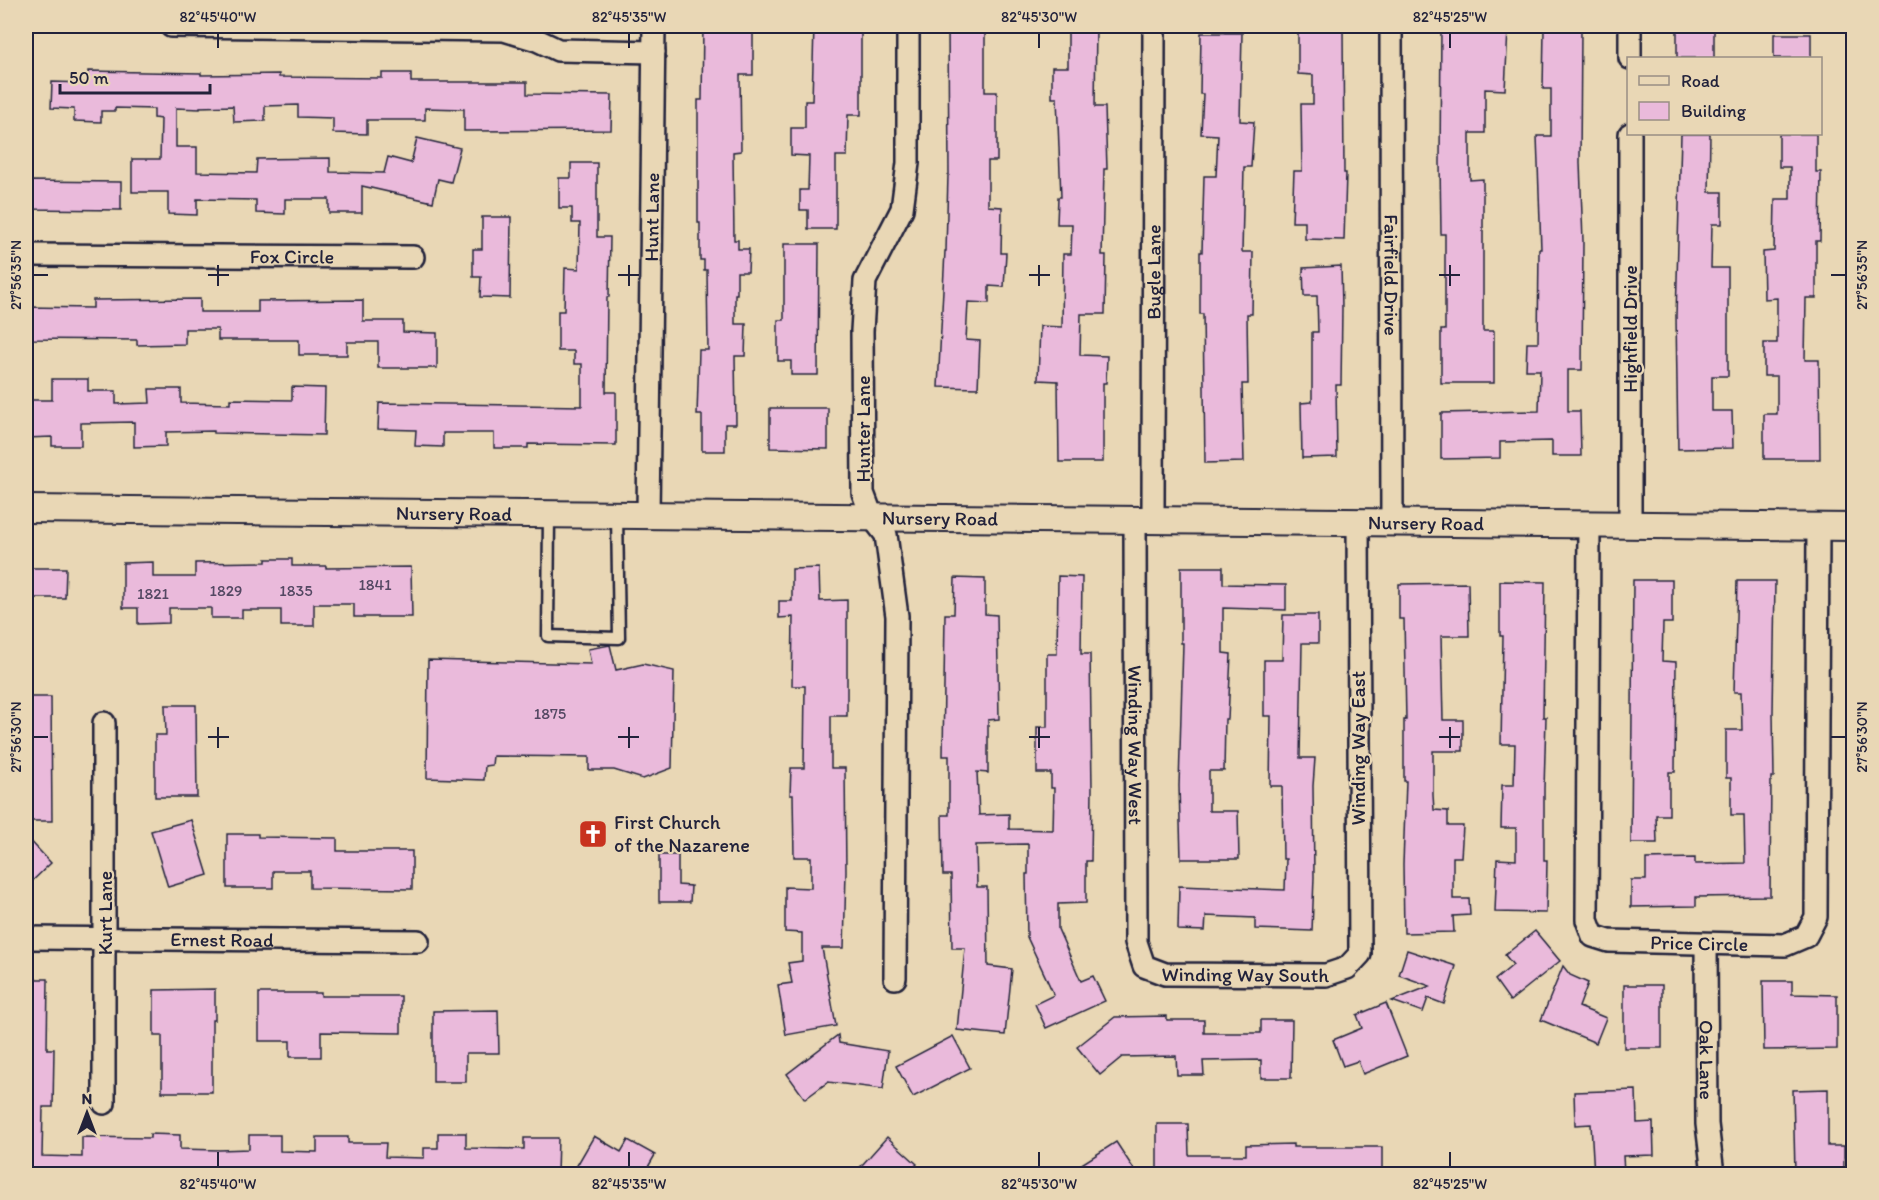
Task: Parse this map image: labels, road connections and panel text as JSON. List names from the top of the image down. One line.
{"streets":{"street":["Hunt Lane","Fox Circle","Bugle Lane","Fairfield Drive","Highfield Drive","Hunter Lane","Nursery Road","Winding Way West","Winding Way East","Kurt Lane","Ernest Road","Price Circle","Winding Way South","Oak Lane"]},"crossings":[["Hunt Lane","Nursery Road"],["Bugle Lane","Nursery Road"],["Bugle Lane","Winding Way West"],["Fairfield Drive","Nursery Road"],["Highfield Drive","Nursery Road"],["Hunter Lane","Nursery Road"],["Nursery Road","Winding Way West"],["Nursery Road","Winding Way East"],["Nursery Road","Price Circle"],["Winding Way West","Winding Way South"],["Winding Way East","Winding Way South"],["Kurt Lane","Ernest Road"],["Price Circle","Oak Lane"]],"places":{"church":["First Church of the Nazarene"]},"house_numbers":["1841","1829","1835","1821","1875"],"legend":["Road","Building"],"scale_bar":"50 m","north":"top","coordinates":["82°45'40\"W","82°45'35\"W","82°45'30\"W","82°45'25\"W","27°56'35\"N","27°56'30\"N"]}
